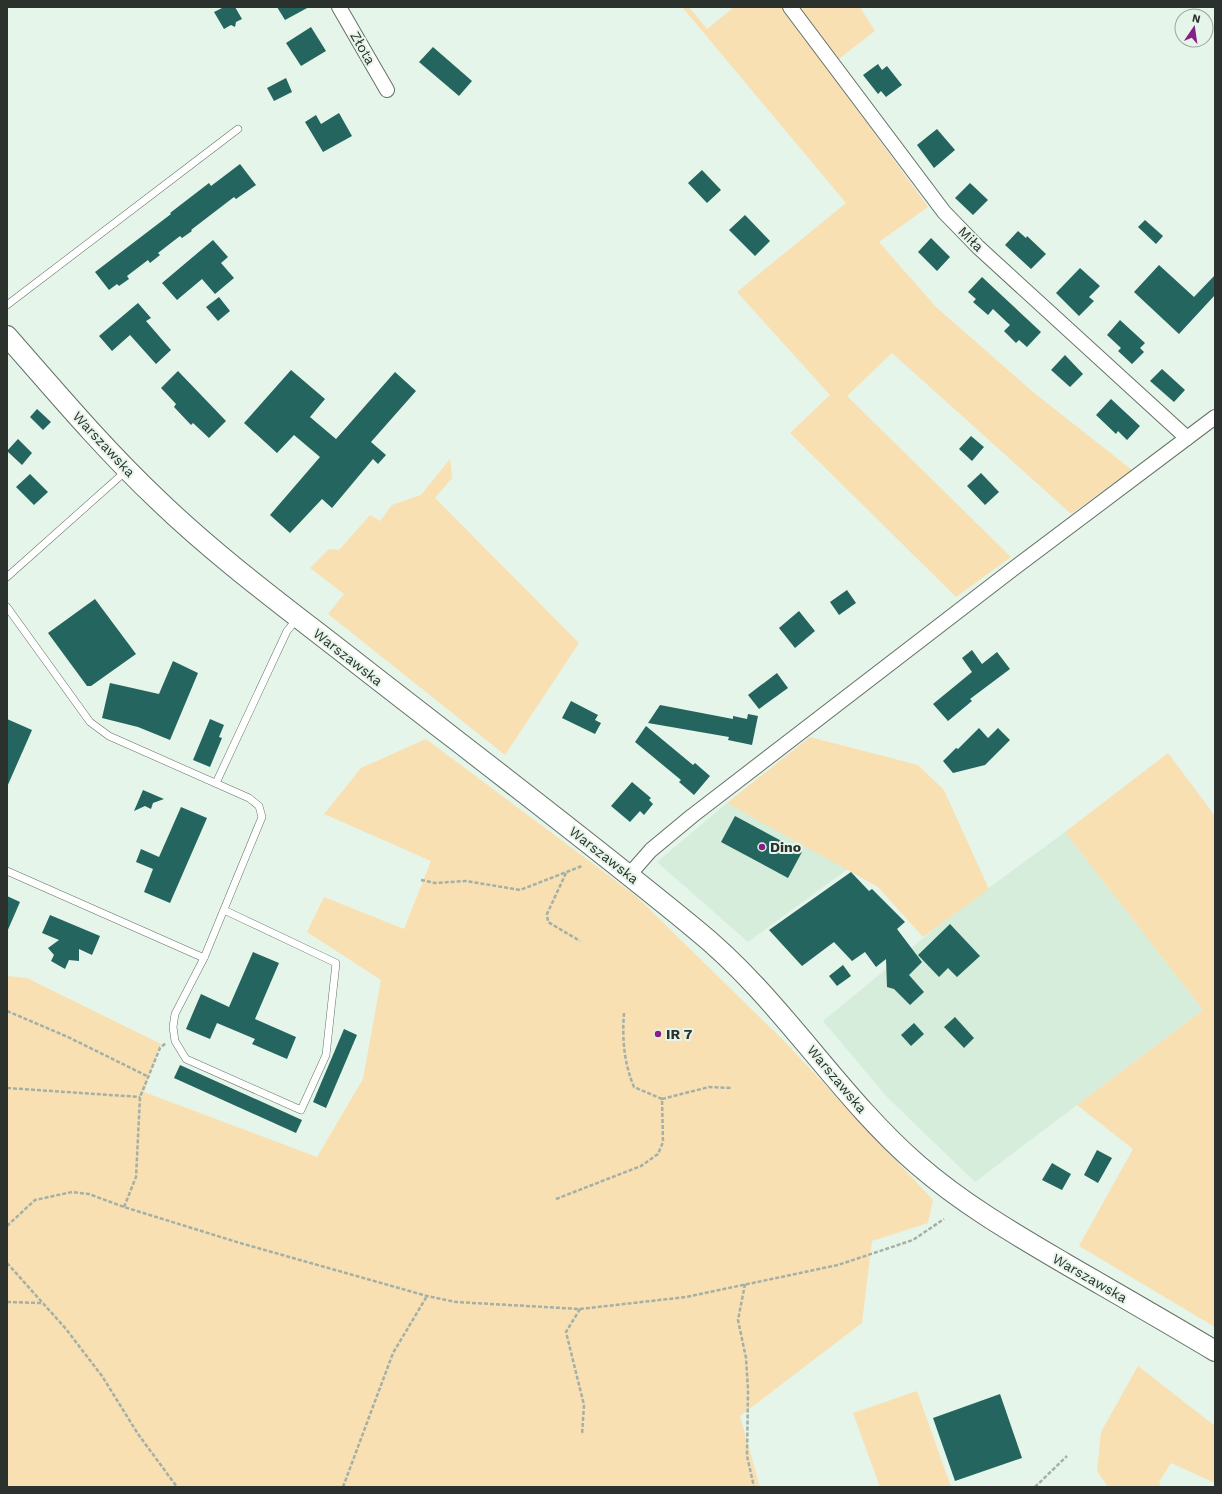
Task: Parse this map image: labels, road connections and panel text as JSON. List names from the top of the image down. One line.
{"streets":{"main road":["Warszawska"],"street":["Złota","Miła"]},"places":["Dino","IR 7"],"north":"top"}
